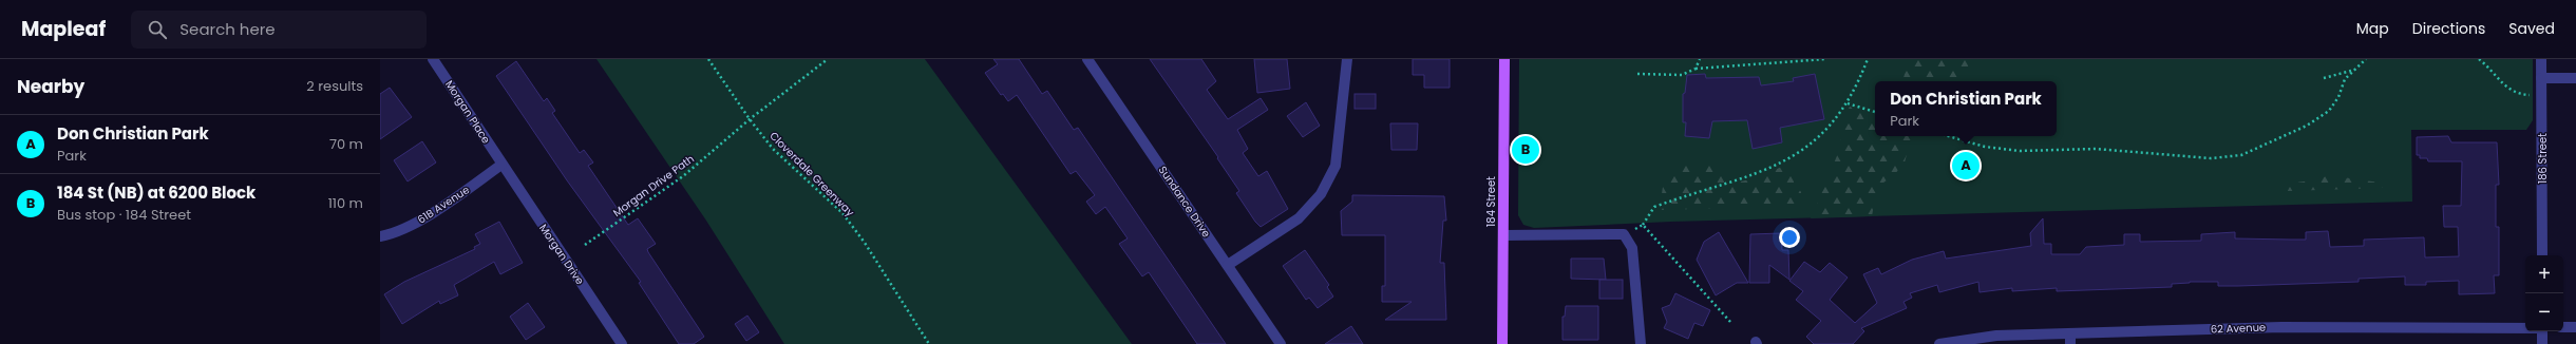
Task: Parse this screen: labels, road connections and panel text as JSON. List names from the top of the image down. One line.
{"streets":{"main road":["184 Street"],"street":["Morgan Place","186 Street","Sundance Drive","61B Avenue","Morgan Drive","62 Avenue"],"path":["Cloverdale Greenway","Morgan Drive Path"]},"crossings":[["Morgan Place","61B Avenue"],["Morgan Place","Morgan Drive"],["Cloverdale Greenway","Morgan Drive Path"],["61B Avenue","Morgan Drive"]],"page":{"header":"Mapleaf","search":"Search here","nav":["Map","Directions","Saved"],"heading":["Nearby","2 results"],"popup":["Don Christian Park","Park"],"list":[{"mark":"A","name":"Don Christian Park","note":"Park","value":"70 m"},{"mark":"B","name":"184 St (NB) at 6200 Block","note":"Bus stop · 184 Street","value":"110 m"}],"pins":["B","A"],"map_buttons":["+","−"]}}
